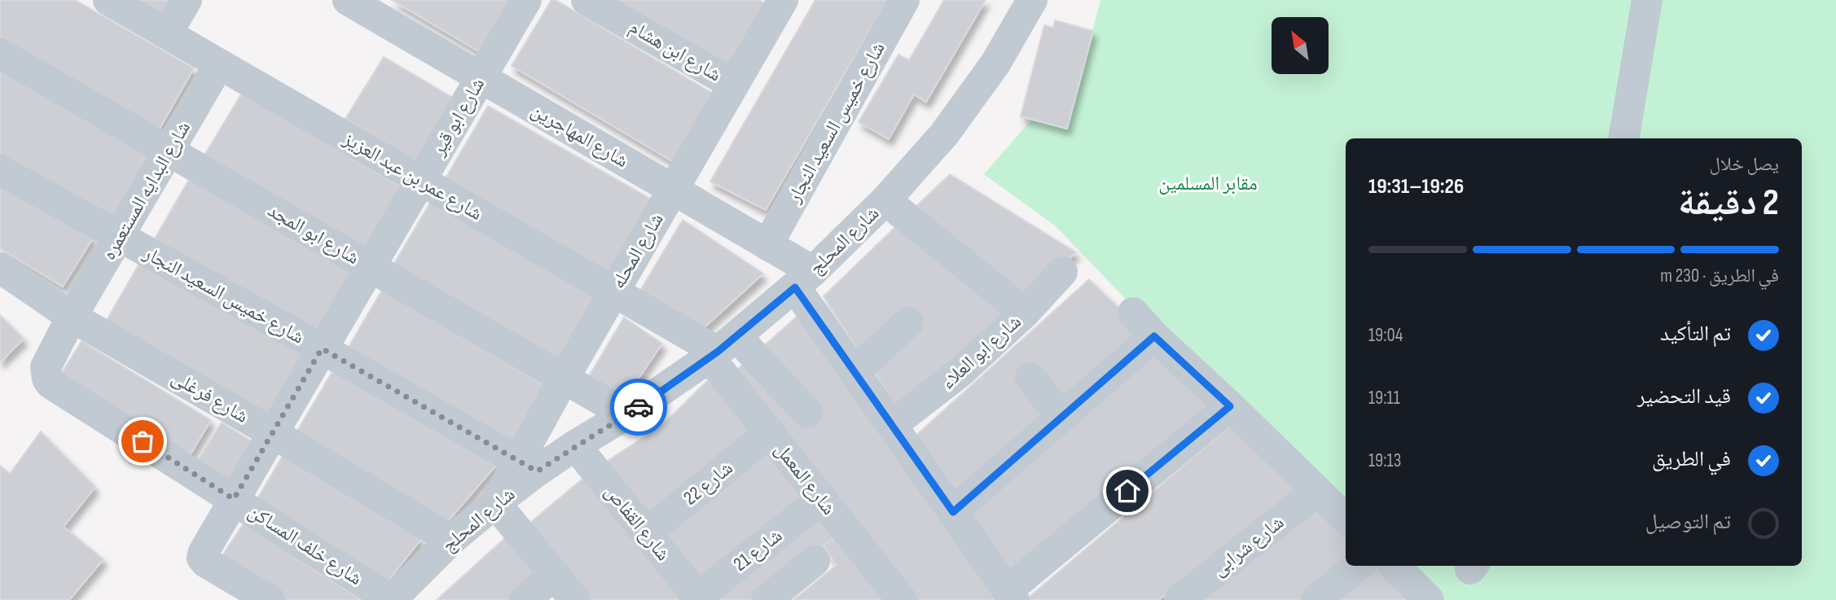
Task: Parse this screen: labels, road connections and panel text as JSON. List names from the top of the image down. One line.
{"streets":{"street":["شارع ابن هشام","شارع ابو قير","شارع خميس السعيد النجار","شارع المهاجرين","شارع عمر بن عبد العزيز","شارع البدايه المستعمره","شارع ابو المجد","شارع المحلج","شارع المحله","شارع ابو العلاء","شارع فرغلى","شارع المعمل","شارع 22","شارع القفاص","شارع خلف المساكن","شارع شرابى","شارع 21"]},"crossings":[["شارع ابن هشام","شارع المحله"],["شارع ابو قير","شارع خميس السعيد النجار"],["شارع ابو قير","شارع المهاجرين"],["شارع ابو قير","شارع عمر بن عبد العزيز"],["شارع ابو قير","شارع ابو المجد"],["شارع ابو قير","شارع فرغلى"],["شارع ابو قير","شارع خلف المساكن"],["شارع خميس السعيد النجار","شارع المهاجرين"],["شارع خميس السعيد النجار","شارع البدايه المستعمره"],["شارع خميس السعيد النجار","شارع المحلج"],["شارع خميس السعيد النجار","شارع المحله"],["شارع المهاجرين","شارع المحلج"],["شارع المهاجرين","شارع المحله"],["شارع عمر بن عبد العزيز","شارع البدايه المستعمره"],["شارع عمر بن عبد العزيز","شارع المحلج"],["شارع عمر بن عبد العزيز","شارع المحله"],["شارع عمر بن عبد العزيز","شارع المعمل"],["شارع البدايه المستعمره","شارع ابو المجد"],["شارع البدايه المستعمره","شارع فرغلى"],["شارع البدايه المستعمره","شارع خلف المساكن"],["شارع ابو المجد","شارع المحلج"],["شارع ابو المجد","شارع المحله"],["شارع المحلج","شارع المحله"],["شارع المحلج","شارع فرغلى"],["شارع المحلج","شارع المعمل"],["شارع المحلج","شارع القفاص"],["شارع المحلج","شارع خلف المساكن"],["شارع فرغلى","شارع خلف المساكن"],["شارع المعمل","شارع 22"],["شارع المعمل","شارع 21"],["شارع 22","شارع القفاص"],["شارع القفاص","شارع 21"]],"parks":["مقابر المسلمين"],"north":"top left","page":{"heading":["2 دقيقة","يصل خلال","19:26–19:31"],"bar":"في الطريق · 230 m","list":[["تم التأكيد","19:04"],["قيد التحضير","19:11"],["في الطريق","19:13"],"تم التوصيل"]}}
